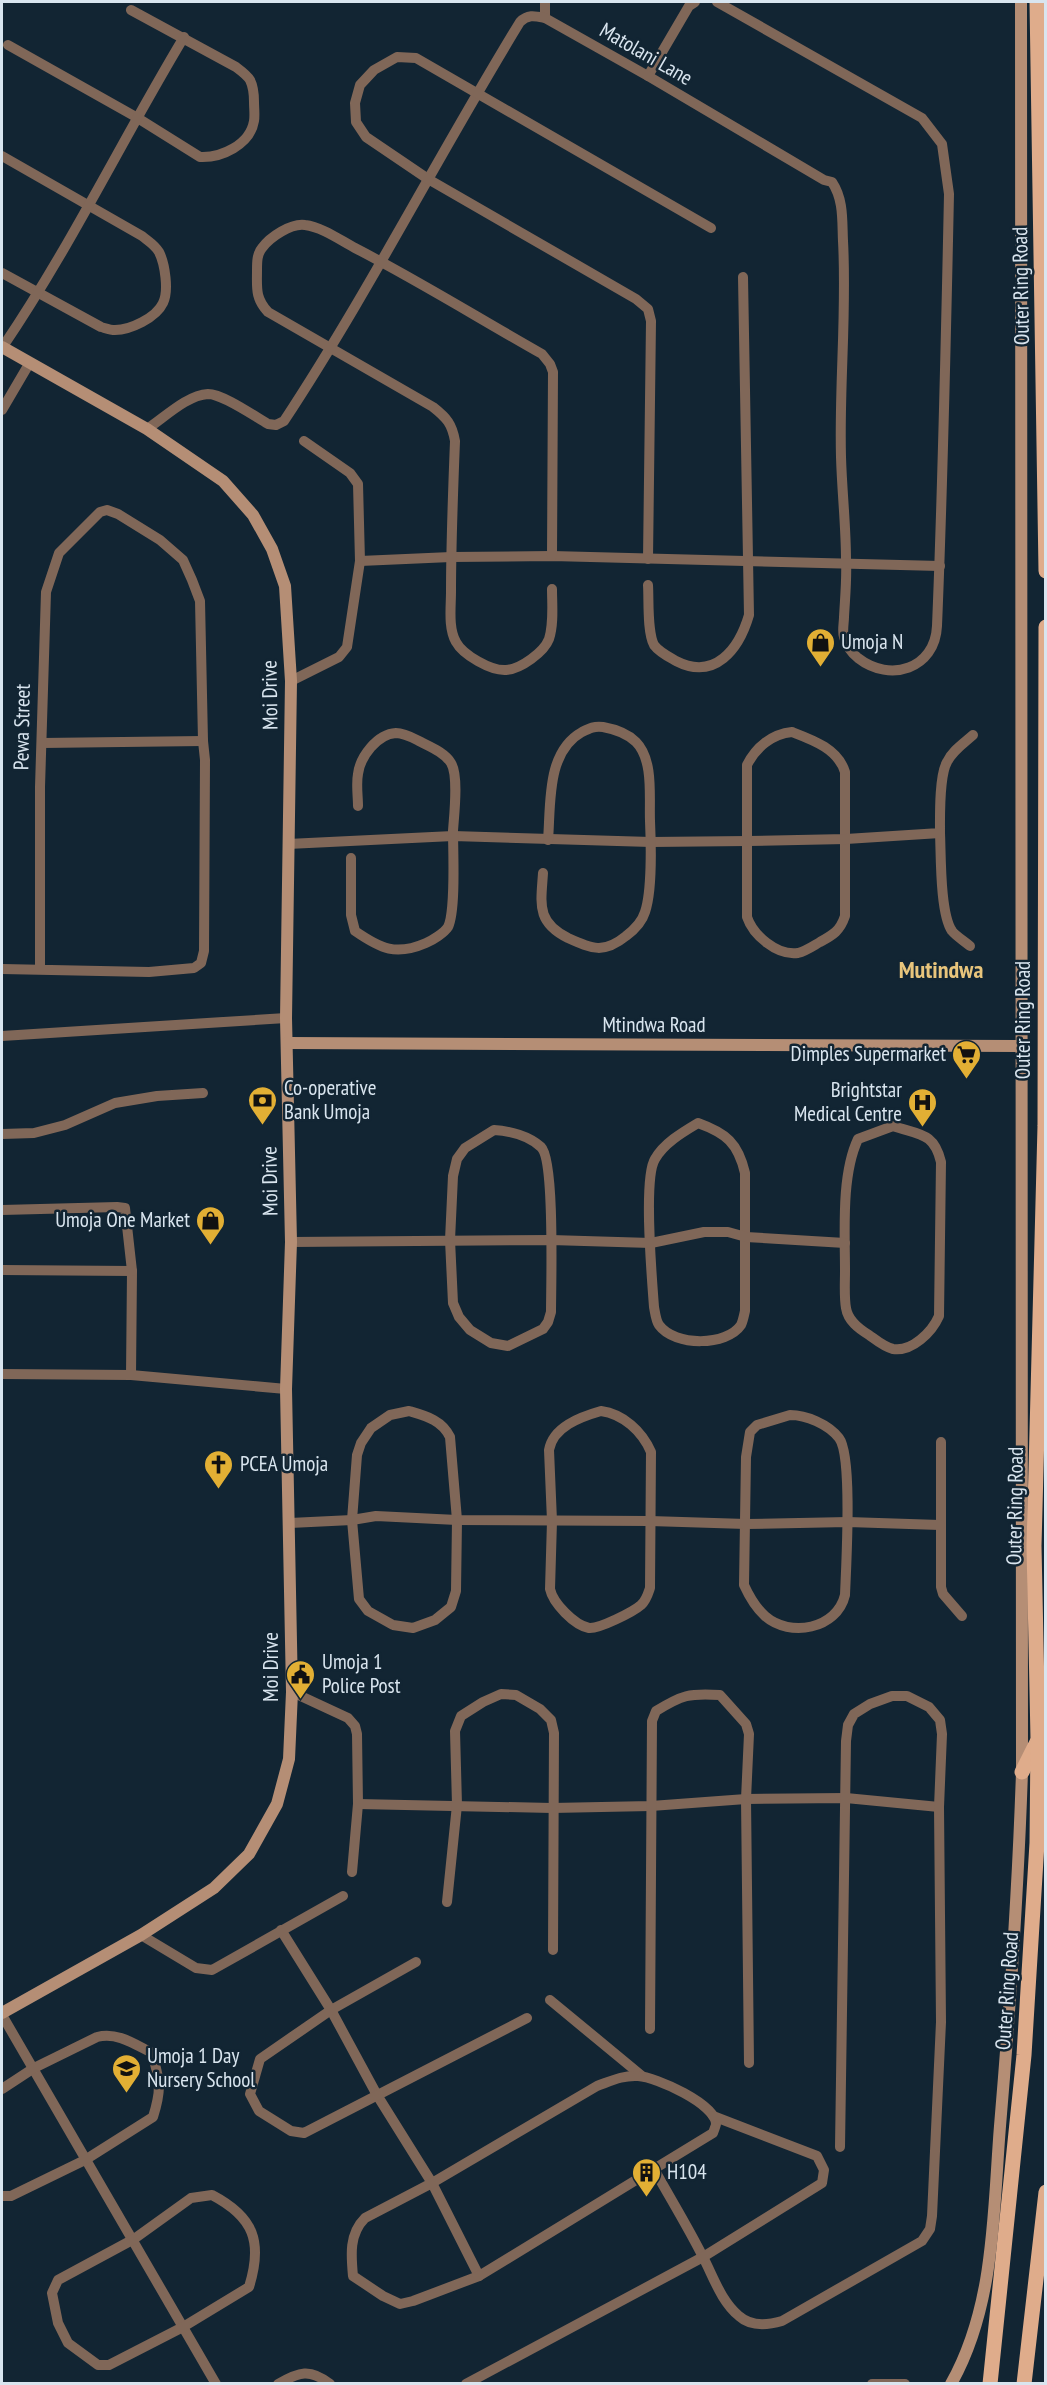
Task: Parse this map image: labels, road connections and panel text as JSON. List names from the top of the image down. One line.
{"streets":{"main road":["Outer Ring Road"],"street":["Matolani Lane","Moi Drive","Pewa Street","Mtindwa Road"]},"crossings":[["Moi Drive","Mtindwa Road"]],"districts":["Mutindwa"],"places":{"shop":["Umoja N","Umoja One Market"],"supermarket":["Dimples Supermarket"],"bank":["Co-operative Bank Umoja"],"hospital":["Brightstar Medical Centre"],"church":["PCEA Umoja"],"public building":["Umoja 1 Police Post"],"school or university":["Umoja 1 Day Nursery School"],"building":["H104"]}}
